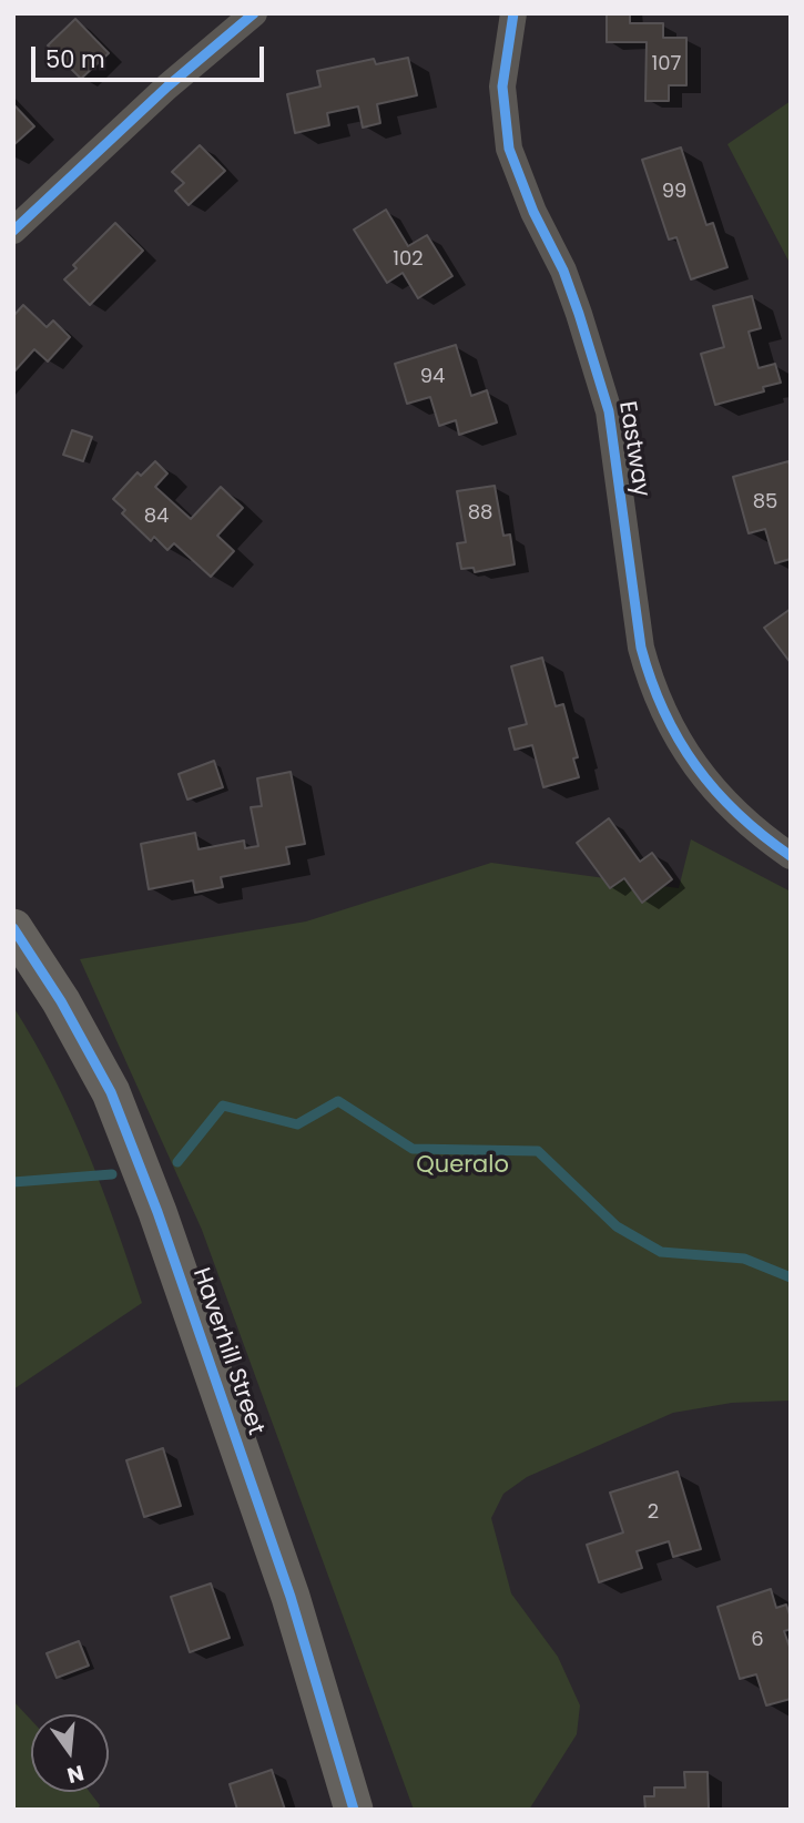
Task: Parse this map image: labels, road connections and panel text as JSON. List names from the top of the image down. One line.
{"streets":{"street":["Eastway","Haverhill Street"]},"parks":["Queralo"],"house_numbers":["107","99","102","94","85","88","84","2","6"],"scale_bar":"50 m","north":"bottom"}
